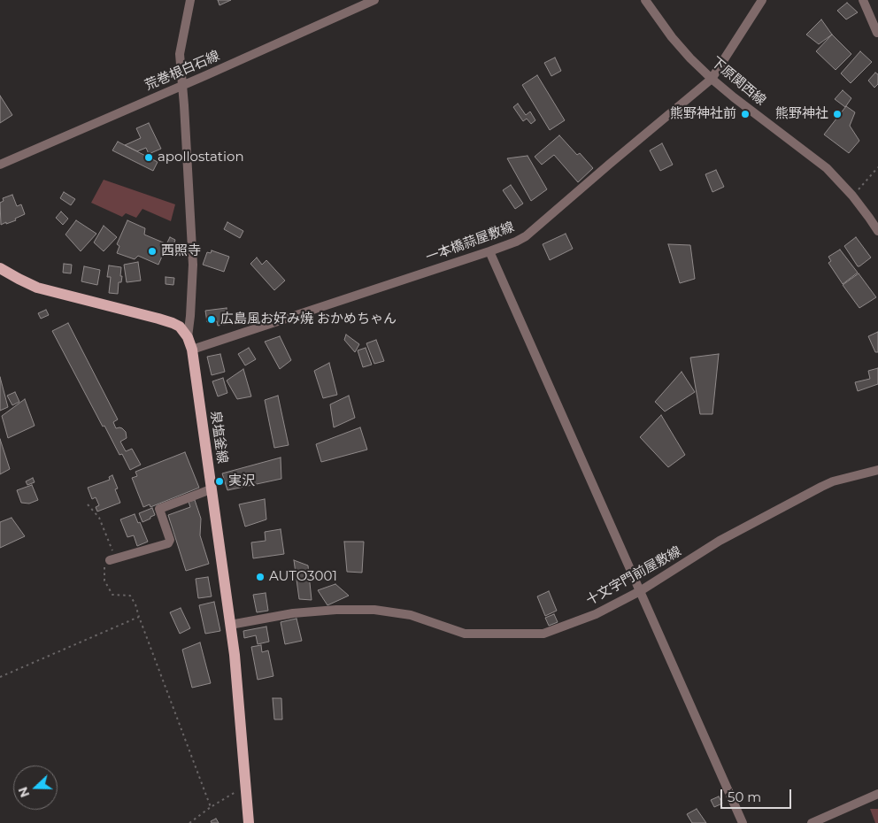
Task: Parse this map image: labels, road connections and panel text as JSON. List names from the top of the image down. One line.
{"streets":{"main road":["泉塩釜線"],"street":["荒巻根白石線","下原関西線","一本橋蒜屋敷線","十文字門前屋敷線"]},"crossings":[["下原関西線","一本橋蒜屋敷線"],["一本橋蒜屋敷線","泉塩釜線"],["泉塩釜線","十文字門前屋敷線"]],"places":["熊野神社前","熊野神社","apollostation","西照寺","広島風お好み焼 おかめちゃん","実沢","AUTO3001"],"scale_bar":"50 m","north":"left"}
